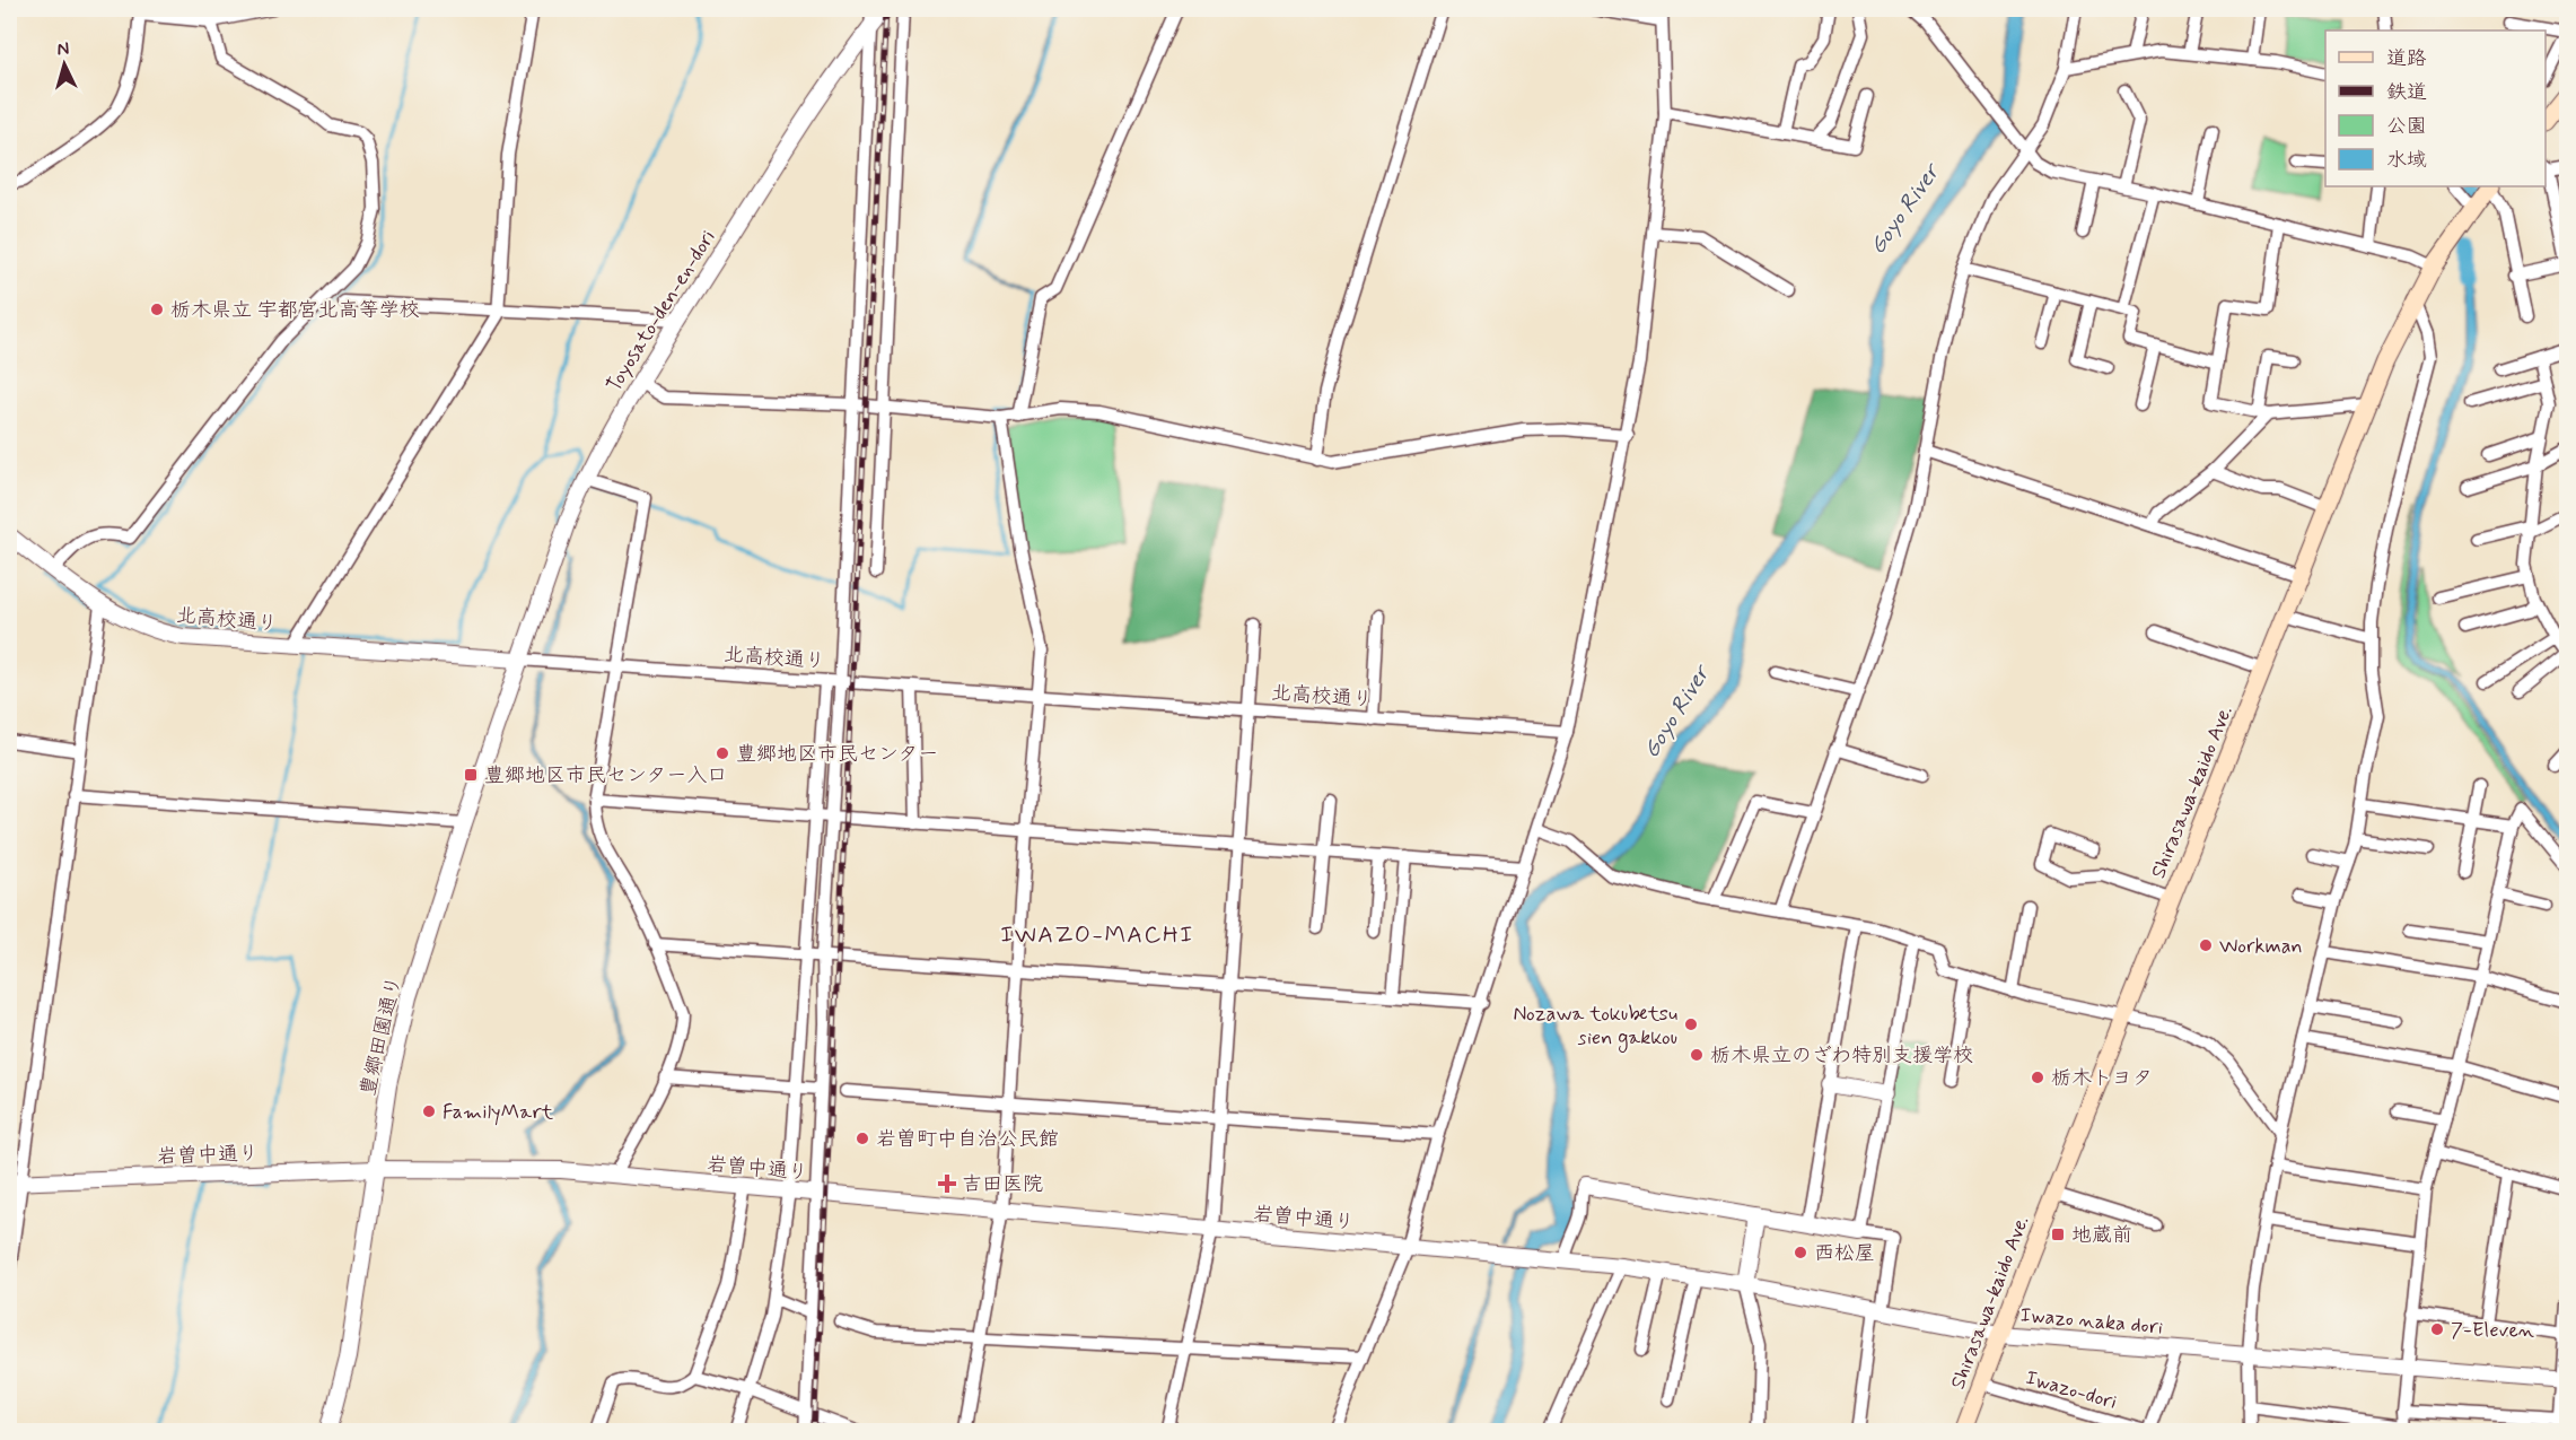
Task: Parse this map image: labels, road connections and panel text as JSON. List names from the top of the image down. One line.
{"streets":{"main road":["Shirasawa-kaido Ave."],"street":["Toyosato-den-en-dori","北高校通り","豊郷田園通り","岩曽中通り","Iwazo naka dori","Iwazo-dori"]},"crossings":[["Toyosato-den-en-dori","北高校通り"],["Toyosato-den-en-dori","豊郷田園通り"],["北高校通り","豊郷田園通り"],["Shirasawa-kaido Ave.","Iwazo naka dori"],["Shirasawa-kaido Ave.","Iwazo-dori"],["豊郷田園通り","岩曽中通り"],["岩曽中通り","Iwazo naka dori"]],"districts":["IWAZO-MACHI"],"water":["Goyo River"],"places":{"other":["栃木県立 宇都宮北高等学校","豊郷地区市民センター","Workman","Nozawa tokubetsu sien gakkou","栃木県立のざわ特別支援学校","栃木トヨタ","FamilyMart","岩曽町中自治公民館","西松屋","7-Eleven"],"transit":["豊郷地区市民センター入口","地蔵前"],"health":["吉田医院"]},"legend":["道路","鉄道","公園","水域"],"north":"top"}
